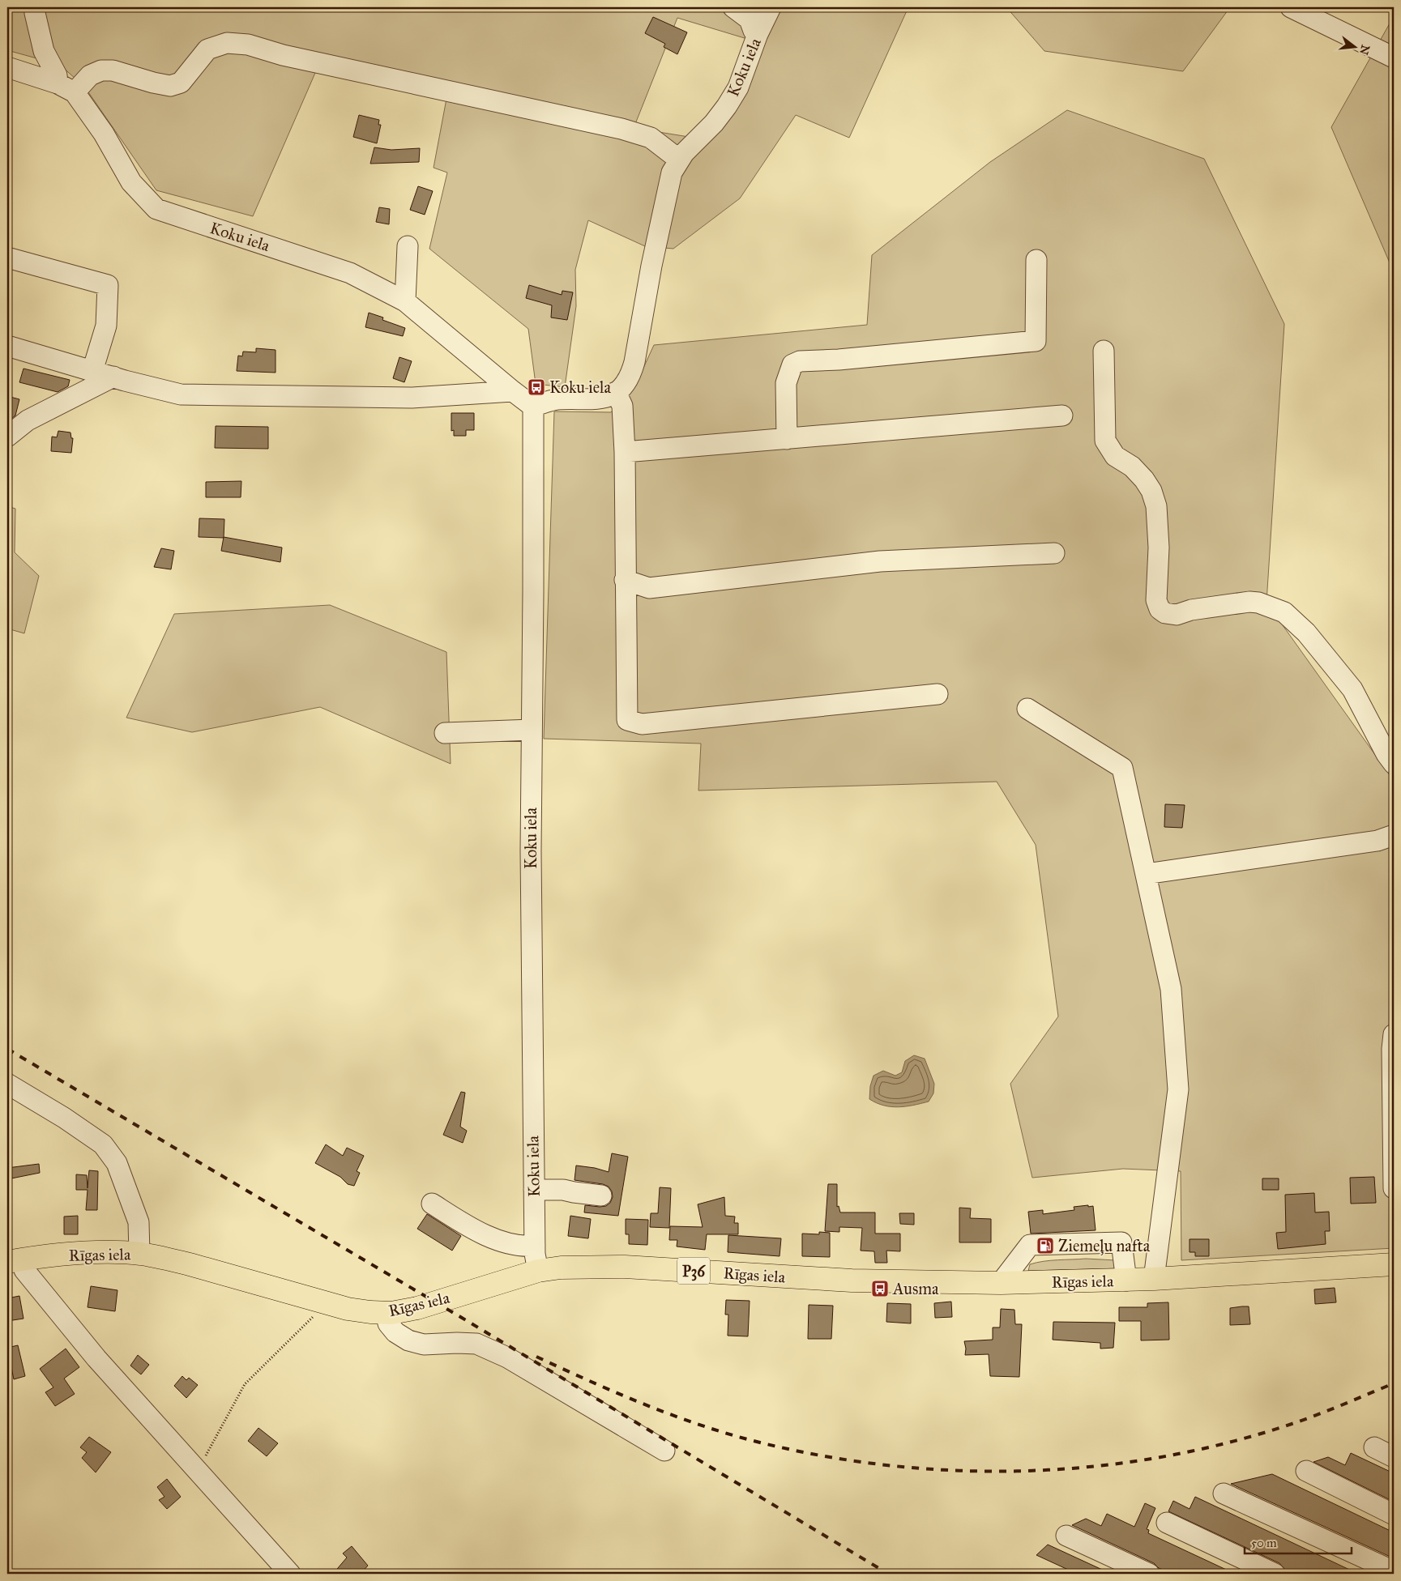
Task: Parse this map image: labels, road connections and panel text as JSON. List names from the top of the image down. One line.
{"streets":{"main road":["Rīgas iela","P36"],"street":["Koku iela"]},"crossings":[["Koku iela","Rīgas iela"]],"places":{"bus stop":["Koku iela","Ausma"],"fuel station":["Ziemeļu nafta"]},"scale_bar":"50 m","north":"right"}
